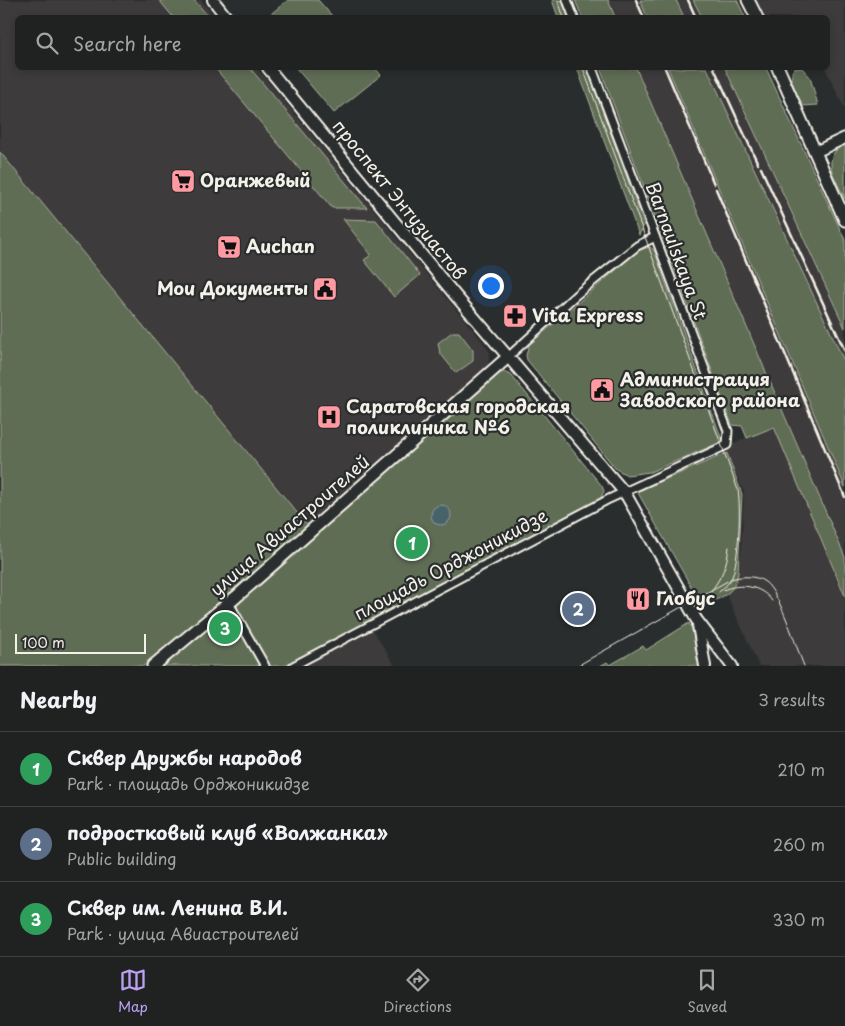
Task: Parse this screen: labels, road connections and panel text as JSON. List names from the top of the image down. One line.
{"streets":{"main road":["проспект Энтузиастов","улица Авиастроителей"],"street":["Barnaulskaya St","площадь Орджоникидзе"]},"crossings":[["проспект Энтузиастов","улица Авиастроителей"],["проспект Энтузиастов","площадь Орджоникидзе"],["Barnaulskaya St","улица Авиастроителей"],["Barnaulskaya St","площадь Орджоникидзе"]],"places":{"supermarket":["Оранжевый","Auchan"],"public building":["Мои Документы","Администрация Заводского района"],"pharmacy":["Vita Express"],"hospital":["Саратовская городская поликлиника №6"],"restaurant":["Глобус"]},"scale_bar":"100 m","page":{"search":"Search here","pins":["1","2","3"],"scale":"100 m","heading":["Nearby","3 results"],"list":[{"mark":"1","name":"Сквер Дружбы народов","note":"Park · площадь Орджоникидзе","value":"210 m"},{"mark":"2","name":"подростковый клуб «Волжанка»","note":"Public building","value":"260 m"},{"mark":"3","name":"Сквер им. Ленина В.И.","note":"Park · улица Авиастроителей","value":"330 m"}],"nav":["Map","Directions","Saved"]}}
